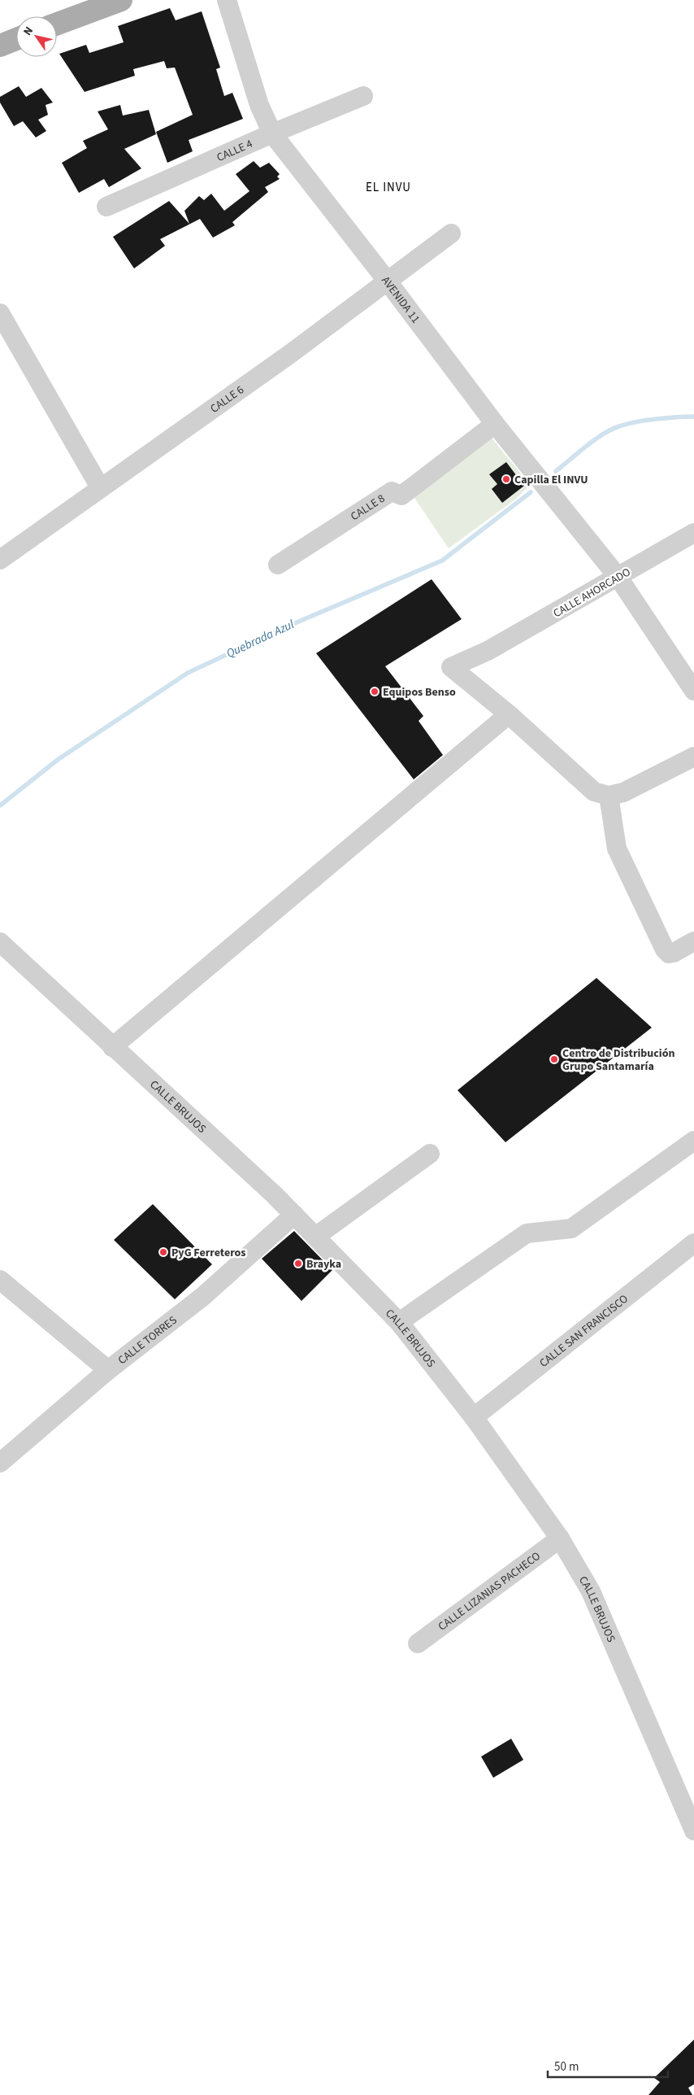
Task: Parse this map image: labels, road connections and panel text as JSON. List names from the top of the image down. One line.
{"streets":{"street":["CALLE 4","AVENIDA 11","CALLE 6","CALLE 8","CALLE AHORCADO","CALLE BRUJOS","CALLE SAN FRANCISCO","CALLE TORRES","CALLE LIZANIAS PACHECO"]},"crossings":[["CALLE 4","AVENIDA 11"],["AVENIDA 11","CALLE 6"],["AVENIDA 11","CALLE 8"],["AVENIDA 11","CALLE AHORCADO"],["CALLE BRUJOS","CALLE SAN FRANCISCO"],["CALLE BRUJOS","CALLE TORRES"],["CALLE BRUJOS","CALLE LIZANIAS PACHECO"]],"districts":["EL INVU"],"water":["Quebrada Azul"],"places":["Capilla El INVU","Equipos Benso","Centro de Distribución Grupo Santamaría","PyG Ferreteros","Brayka"],"scale_bar":"50 m","north":"top left"}
